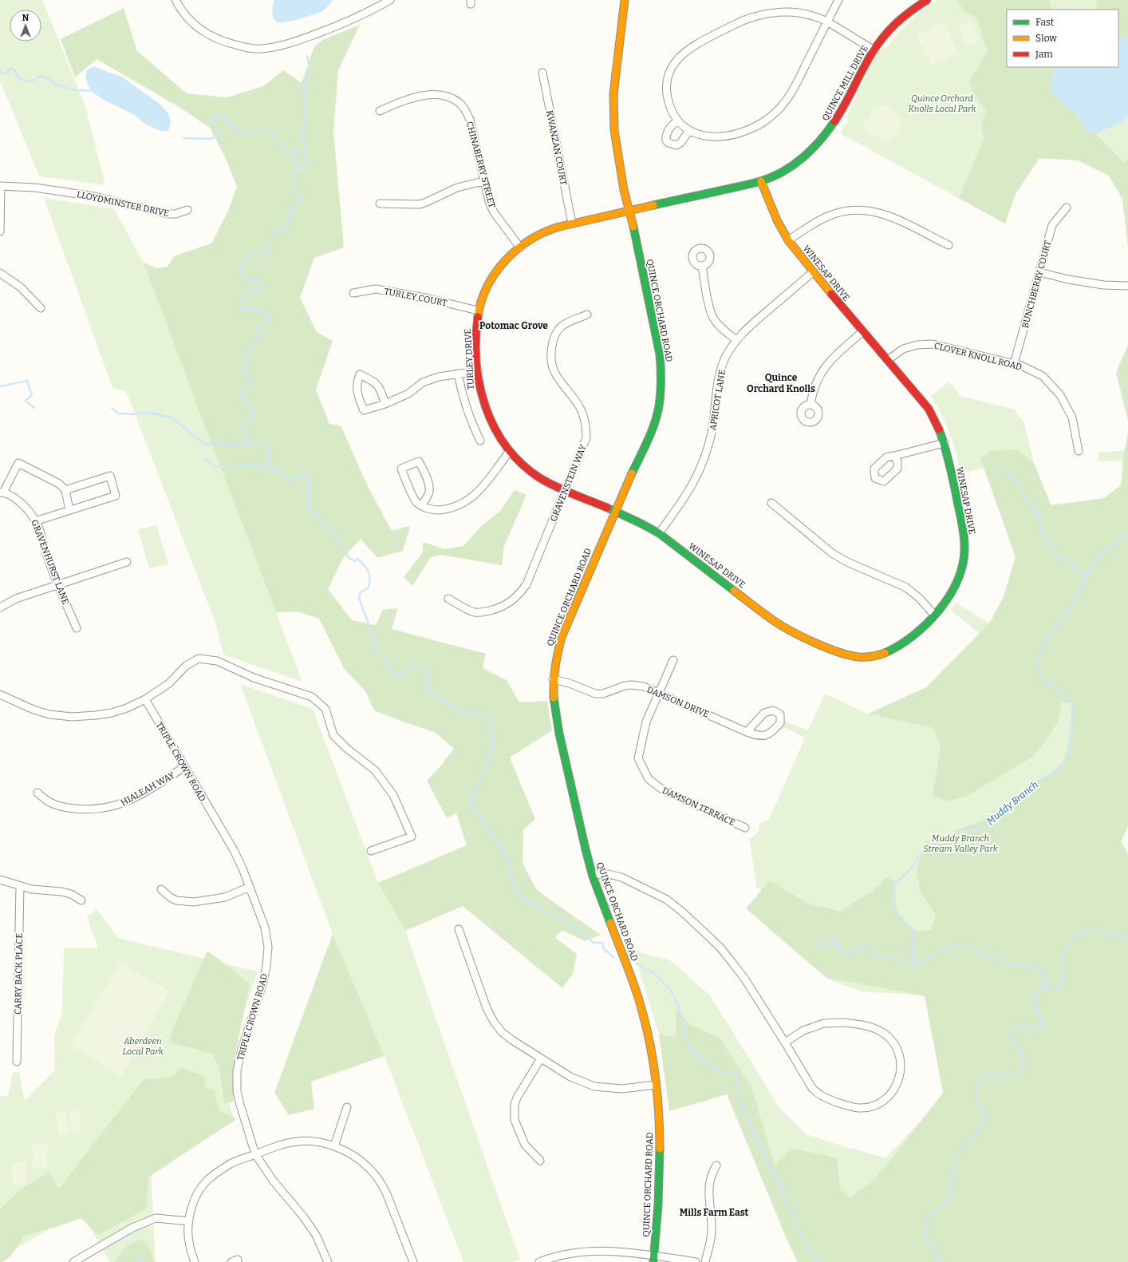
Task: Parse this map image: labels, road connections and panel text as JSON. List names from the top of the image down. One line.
{"streets":{"street":["QUINCE MILL DRIVE","KWANZAN COURT","CHINABERRY STREET","LLOYDMINSTER DRIVE","WINESAP DRIVE","BUNCHBERRY COURT","TURLEY COURT","QUINCE ORCHARD ROAD","CLOVER KNOLL ROAD","TURLEY DRIVE","APRICOT LANE","GRAVENSTEIN WAY","GRAVENHURST LANE","DAMSON DRIVE","TRIPLE CROWN ROAD","HIALEAH WAY","DAMSON TERRACE","CARRY BACK PLACE"]},"crossings":[["QUINCE MILL DRIVE","WINESAP DRIVE"],["QUINCE MILL DRIVE","QUINCE ORCHARD ROAD"],["QUINCE MILL DRIVE","TURLEY DRIVE"],["KWANZAN COURT","TURLEY DRIVE"],["CHINABERRY STREET","TURLEY DRIVE"],["WINESAP DRIVE","QUINCE ORCHARD ROAD"],["WINESAP DRIVE","CLOVER KNOLL ROAD"],["WINESAP DRIVE","TURLEY DRIVE"],["WINESAP DRIVE","APRICOT LANE"],["BUNCHBERRY COURT","CLOVER KNOLL ROAD"],["TURLEY COURT","TURLEY DRIVE"],["QUINCE ORCHARD ROAD","TURLEY DRIVE"],["QUINCE ORCHARD ROAD","DAMSON DRIVE"],["TURLEY DRIVE","GRAVENSTEIN WAY"],["DAMSON DRIVE","DAMSON TERRACE"],["TRIPLE CROWN ROAD","HIALEAH WAY"]],"districts":["Potomac Grove","Quince Orchard Knolls","Mills Farm East"],"water":["Muddy Branch"],"parks":["Quince Orchard Knolls Local Park","Muddy Branch Stream Valley Park","Aberdeen Local Park"],"legend":["Fast","Slow","Jam"],"north":"top"}
